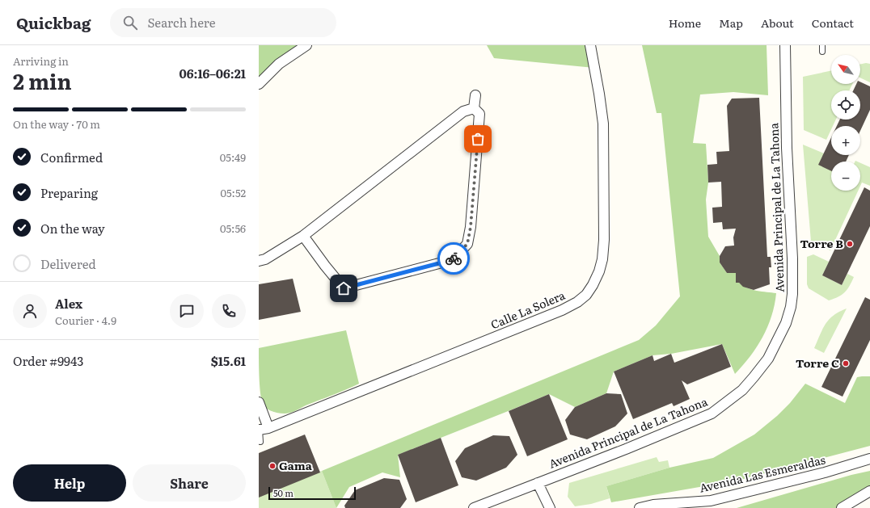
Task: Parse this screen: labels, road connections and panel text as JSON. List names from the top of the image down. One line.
{"streets":{"street":["Avenida Principal de La Tahona","Calle La Solera","Avenida Las Esmeraldas"]},"places":["Torre B","Torre C","Gama"],"scale_bar":"50 m","north":"top left","page":{"header":"Quickbag","search":"Search here","nav":["Home","Map","About","Contact"],"heading":["2 min","Arriving in","06:16–06:21"],"panel":["Alex","Courier · 4.9","Order #9943","$15.61"],"map_buttons":["+","−"],"bar":"On the way · 70 m","list":[["Confirmed","05:49"],["Preparing","05:52"],["On the way","05:56"],"Delivered"],"buttons":["Help","Share"],"scale":"50 m"}}
